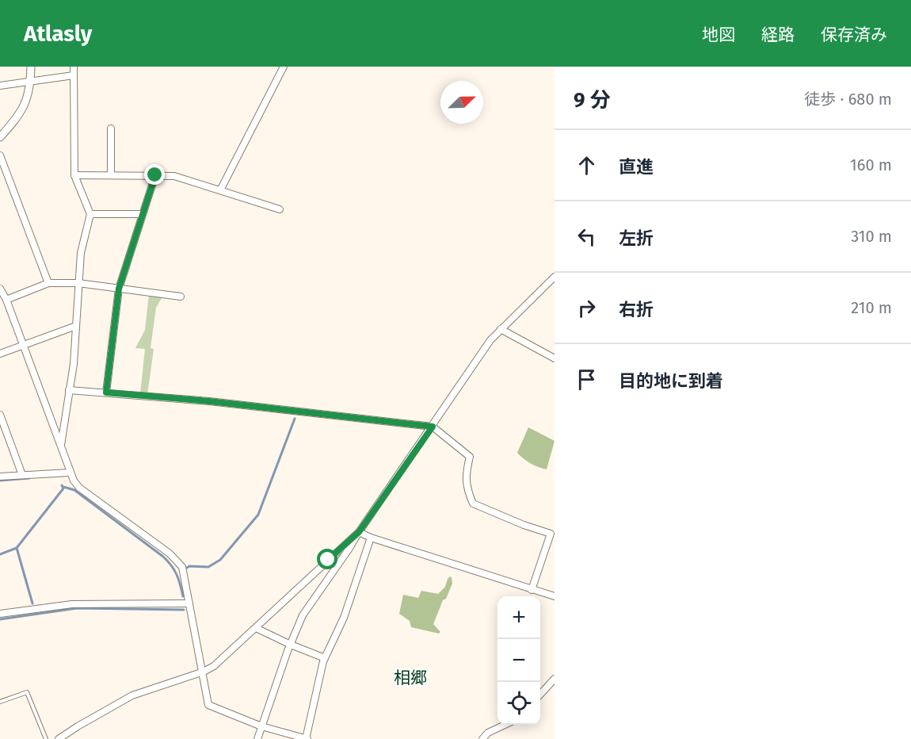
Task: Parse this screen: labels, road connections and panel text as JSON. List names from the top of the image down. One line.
{"districts":["相郷"],"north":"top right","page":{"header":"Atlasly","nav":["地図","経路","保存済み"],"heading":["9 分","徒歩 · 680 m"],"list":[["直進","160 m"],["左折","310 m"],["右折","210 m"],"目的地に到着"],"map_buttons":["+","−"]}}
